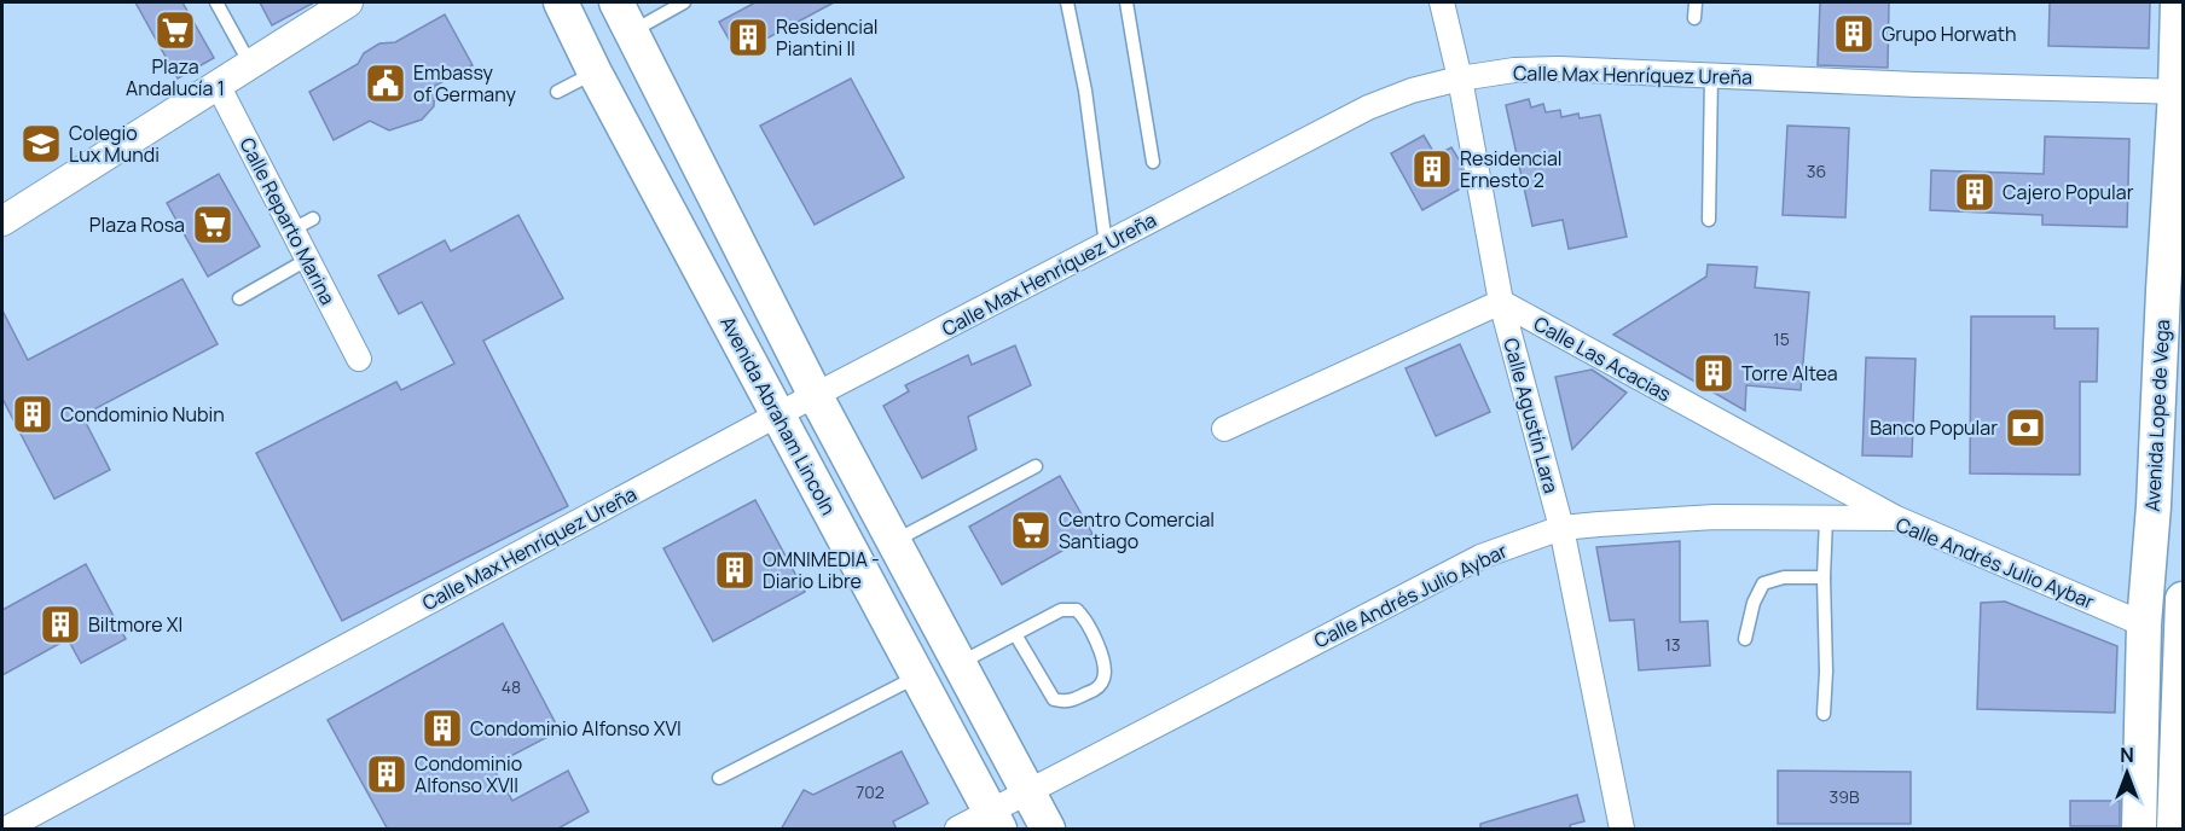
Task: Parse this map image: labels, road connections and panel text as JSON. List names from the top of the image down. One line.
{"streets":{"main road":["Avenida Abraham Lincoln","Avenida Lope de Vega"],"street":["Calle Max Henríquez Ureña","Calle Reparto Marina","Calle Las Acacias","Calle Agustín Lara","Calle Andrés Julio Aybar"]},"crossings":[["Calle Max Henríquez Ureña","Avenida Abraham Lincoln"],["Calle Max Henríquez Ureña","Calle Agustín Lara"],["Calle Max Henríquez Ureña","Avenida Lope de Vega"],["Calle Las Acacias","Calle Agustín Lara"],["Calle Las Acacias","Calle Andrés Julio Aybar"],["Avenida Abraham Lincoln","Calle Andrés Julio Aybar"],["Calle Agustín Lara","Calle Andrés Julio Aybar"],["Avenida Lope de Vega","Calle Andrés Julio Aybar"]],"places":{"supermarket":["Plaza Andalucía 1","Plaza Rosa","Centro Comercial Santiago"],"building":["Grupo Horwath","Residencial Piantini II","Residencial Ernesto 2","Cajero Popular","Torre Altea","Condominio Nubin","OMNIMEDIA - Diario Libre","Biltmore XI","Condominio Alfonso XVI","Condominio Alfonso XVII"],"public building":["Embassy of Germany"],"school or university":["Colegio Lux Mundi"],"bank":["Banco Popular"]},"house_numbers":["36","15","13","48","702","39B"],"north":"top"}
